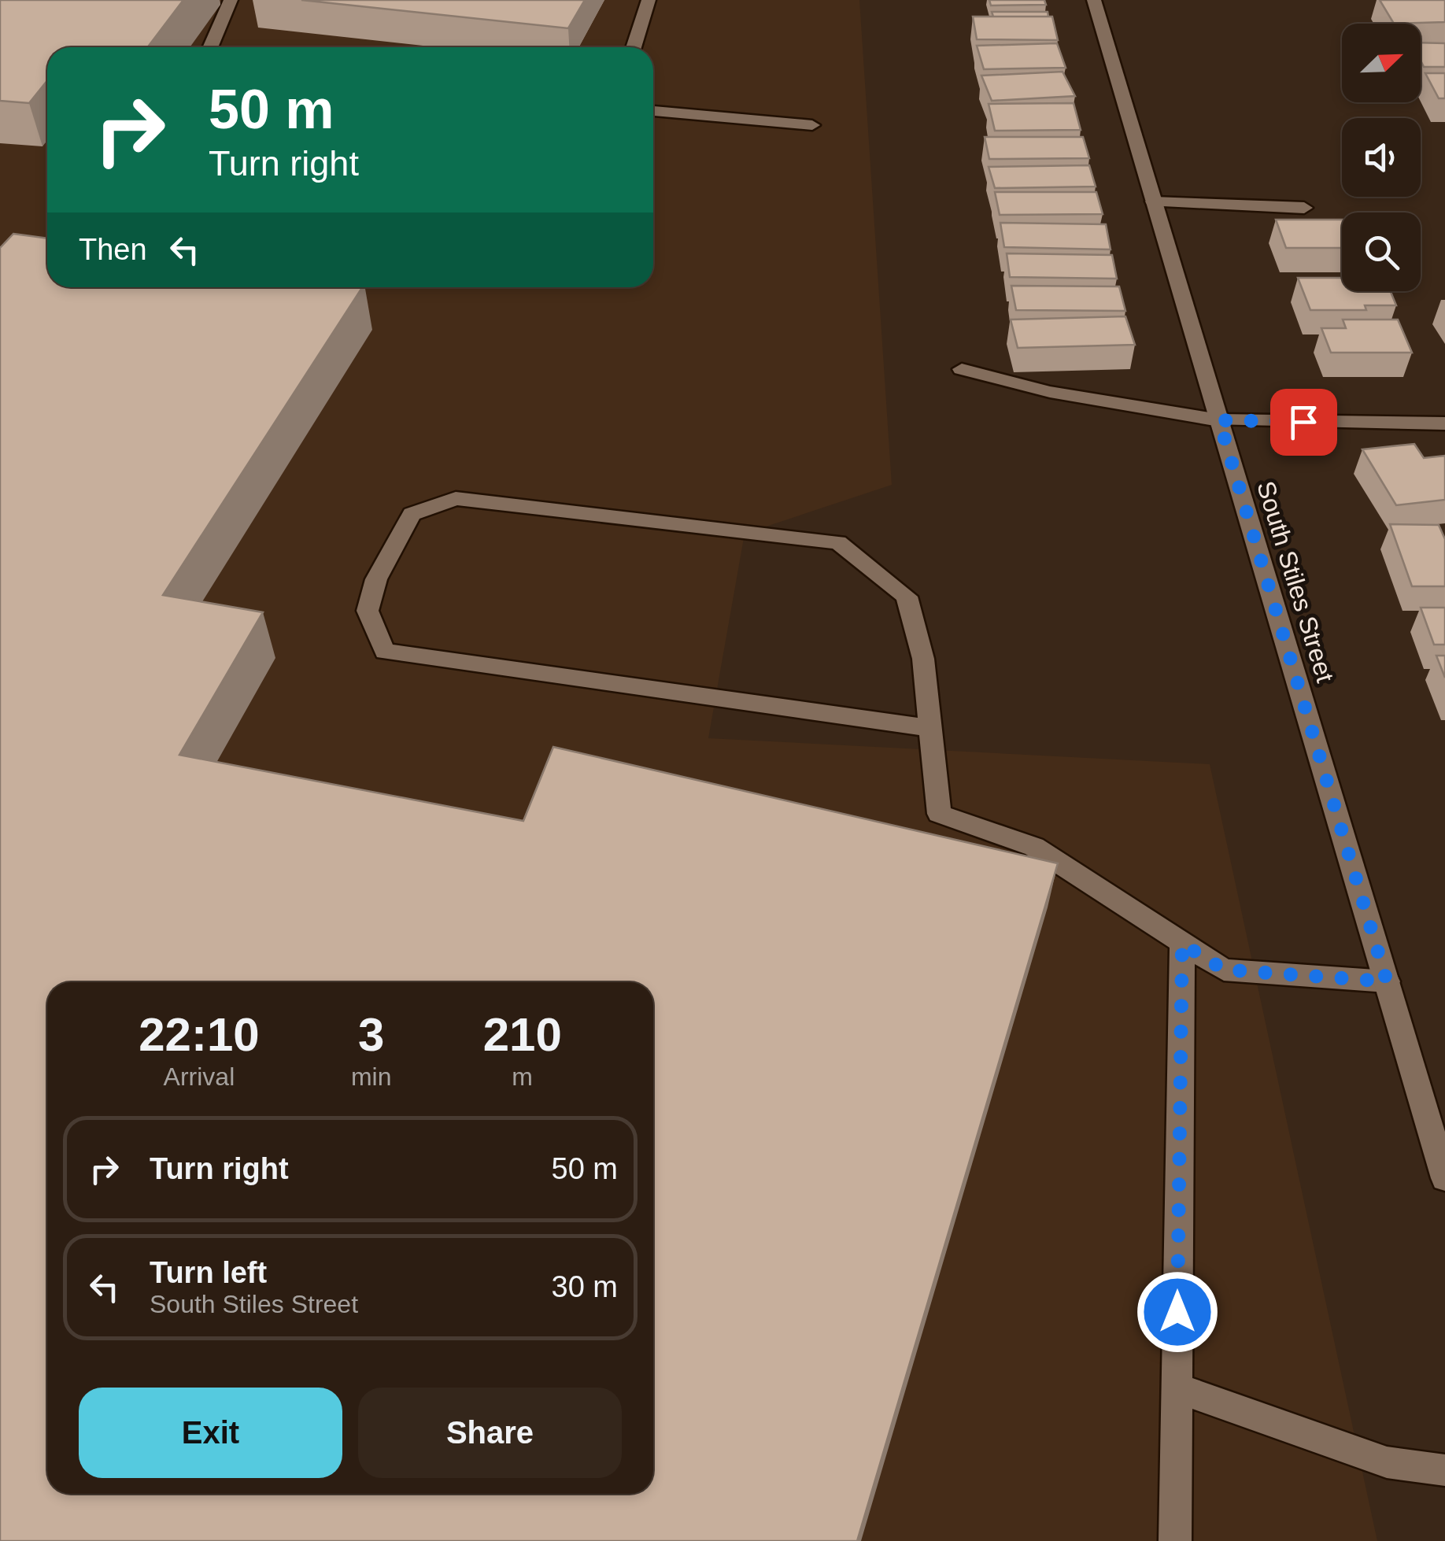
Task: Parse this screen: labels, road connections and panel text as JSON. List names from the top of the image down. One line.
{"streets":{"main road":["South Stiles Street"]},"north":"top right","page":{"turn":["50 m","Turn right"],"then":"Then","eta":["22:10","Arrival","3","min","210","m"],"list":[{"name":"Turn right","value":"50 m"},{"name":"Turn left","note":"South Stiles Street","value":"30 m"}],"buttons":["Exit","Share"]}}
